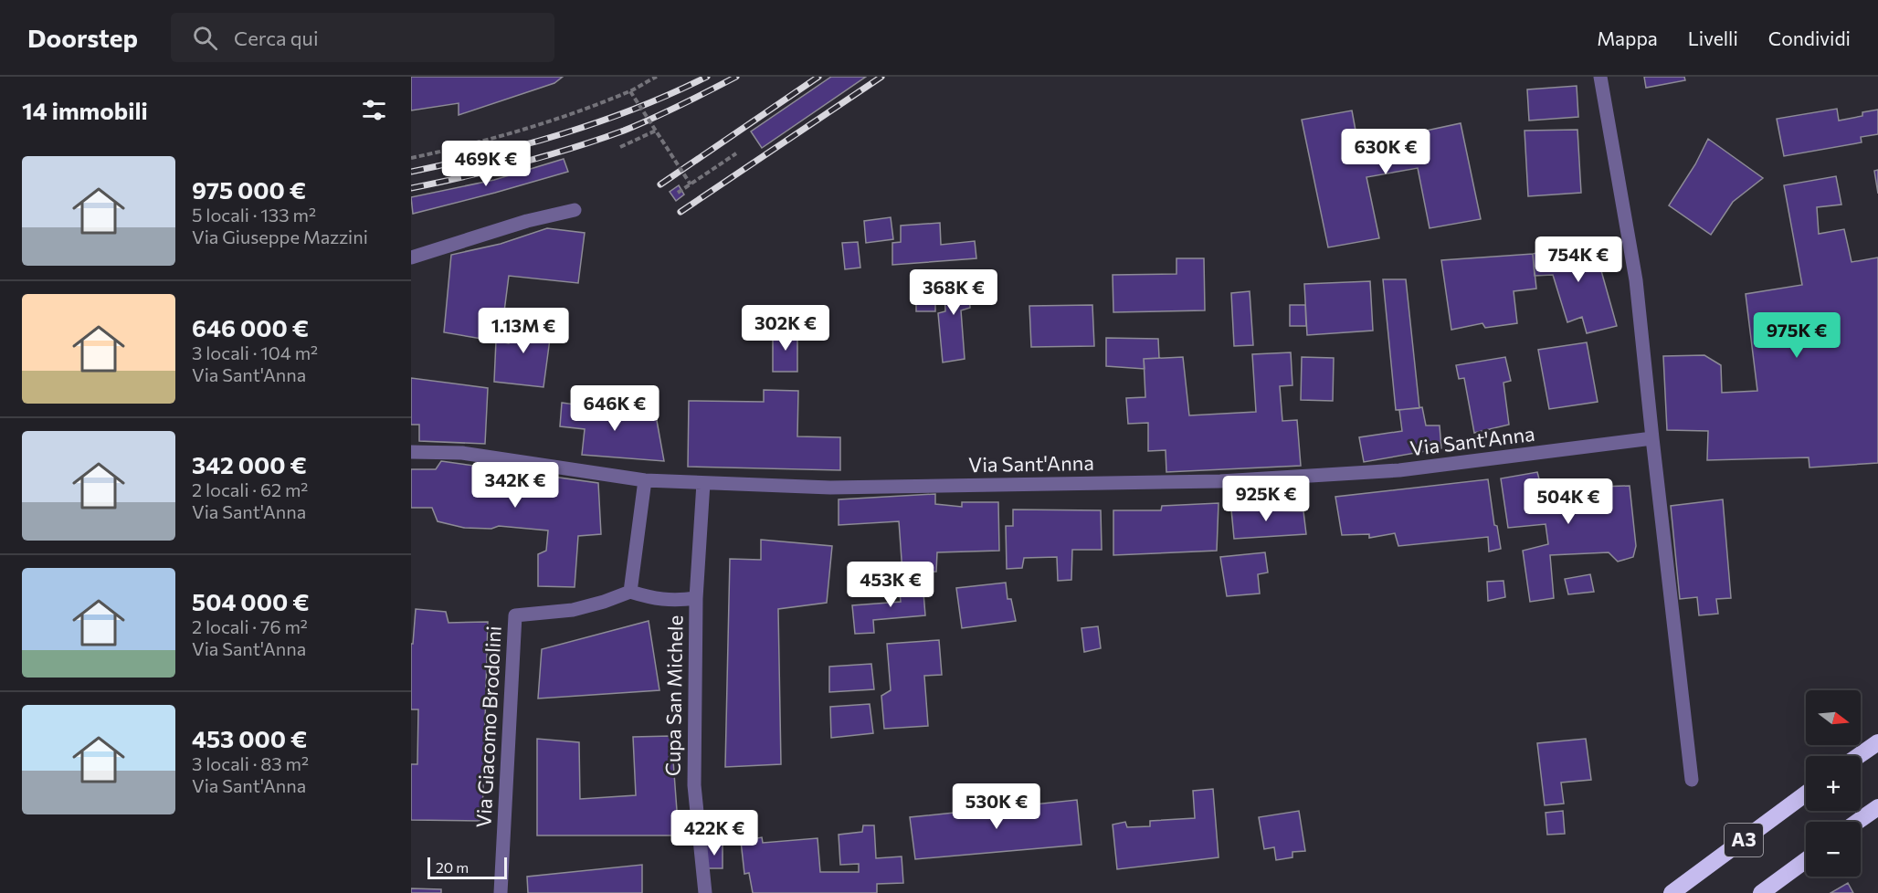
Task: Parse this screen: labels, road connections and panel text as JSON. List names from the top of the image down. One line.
{"streets":{"highway":["A3"],"street":["Via Sant'Anna","Cupa San Michele","Via Giacomo Brodolini"]},"crossings":[["Via Sant'Anna","Cupa San Michele"]],"scale_bar":"20 m","north":"right","page":{"header":"Doorstep","search":"Cerca qui","nav":["Mappa","Livelli","Condividi"],"heading":"14 immobili","price":["630K €","469K €","754K €","368K €","302K €","1.13M €","975K €","646K €","342K €","925K €","504K €","453K €","530K €","422K €"],"list":[{"name":"975 000 €","note":"5 locali · 133 m² · Via Giuseppe Mazzini"},{"name":"646 000 €","note":"3 locali · 104 m² · Via Sant'Anna"},{"name":"342 000 €","note":"2 locali · 62 m² · Via Sant'Anna"},{"name":"504 000 €","note":"2 locali · 76 m² · Via Sant'Anna"},{"name":"453 000 €","note":"3 locali · 83 m² · Via Sant'Anna"}],"map_buttons":["+","−"],"scale":"20 m"}}
